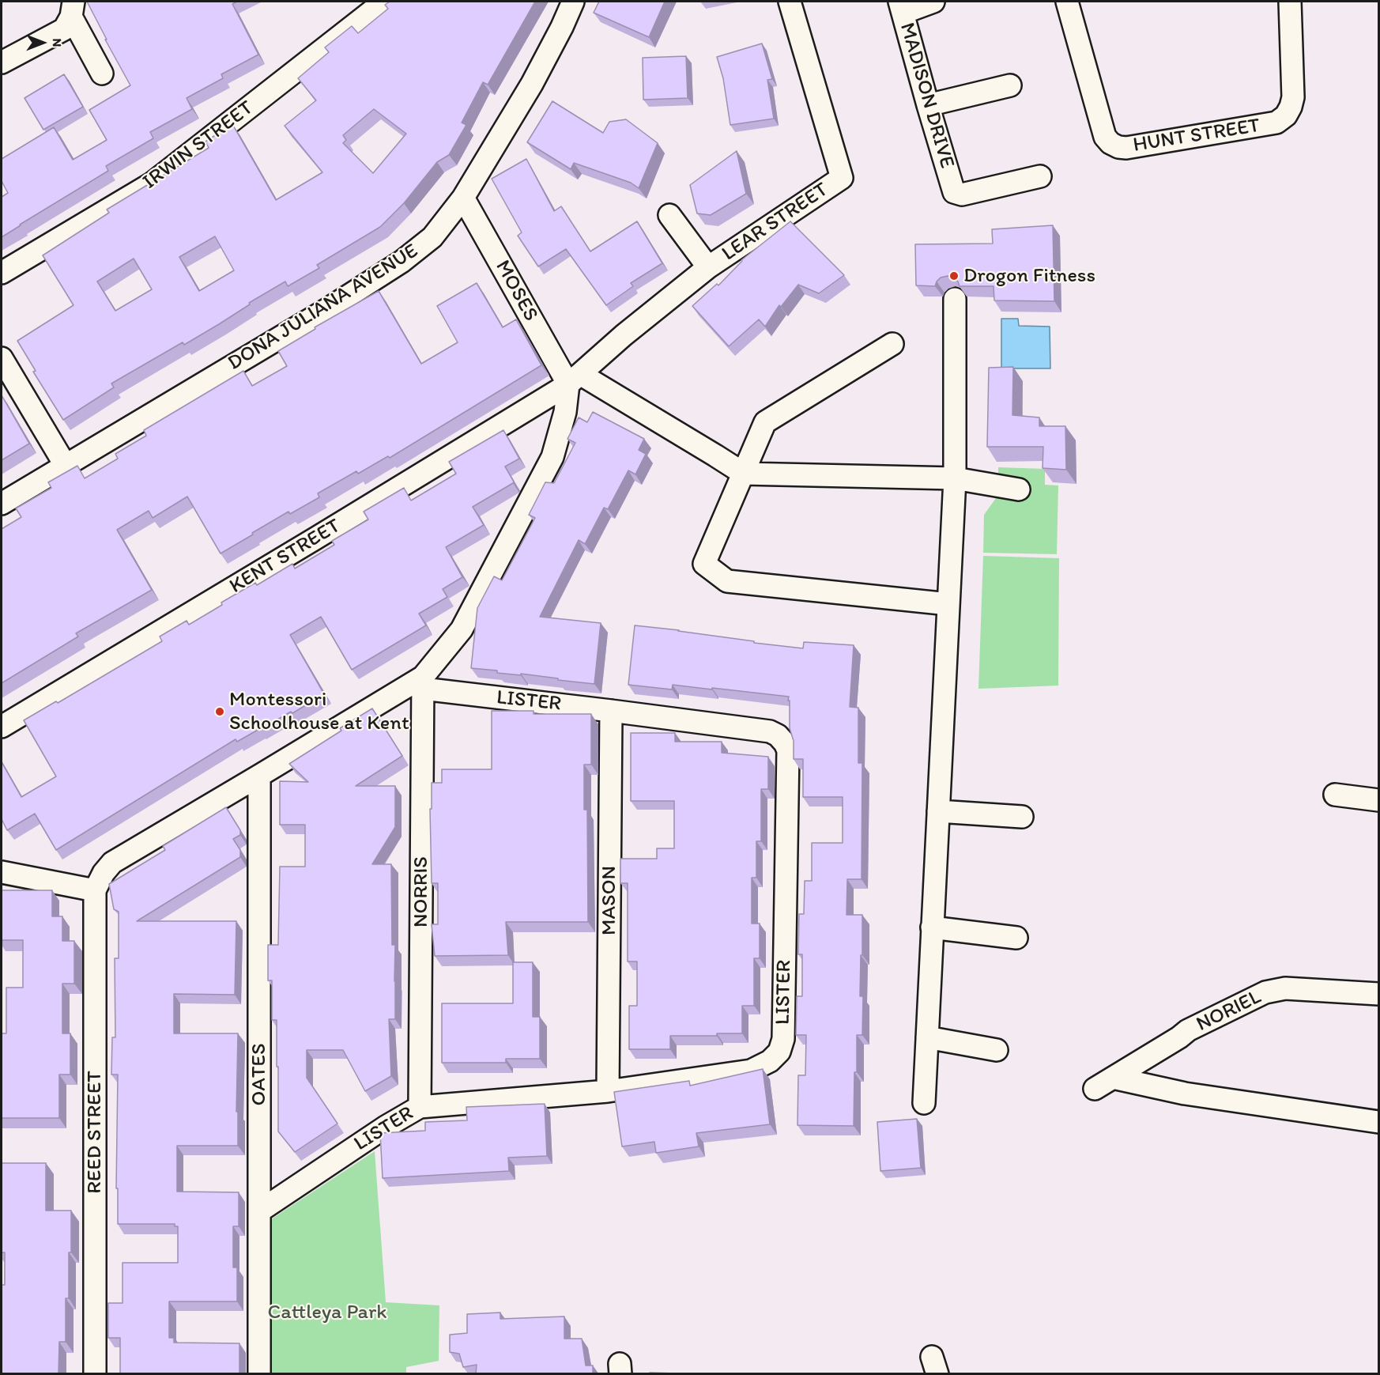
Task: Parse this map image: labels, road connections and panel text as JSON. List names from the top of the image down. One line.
{"streets":{"street":["MADISON DRIVE","HUNT STREET","IRWIN STREET","LEAR STREET","MOSES","DONA JULIANA AVENUE","KENT STREET","LISTER","NORRIS","MASON","NORIEL","OATES","REED STREET"]},"crossings":[["LEAR STREET","MOSES"],["LEAR STREET","KENT STREET"],["MOSES","DONA JULIANA AVENUE"],["MOSES","KENT STREET"],["LISTER","NORRIS"],["LISTER","MASON"],["LISTER","OATES"]],"parks":["Cattleya Park"],"places":["Drogon Fitness","Montessori Schoolhouse at Kent"],"north":"right"}
